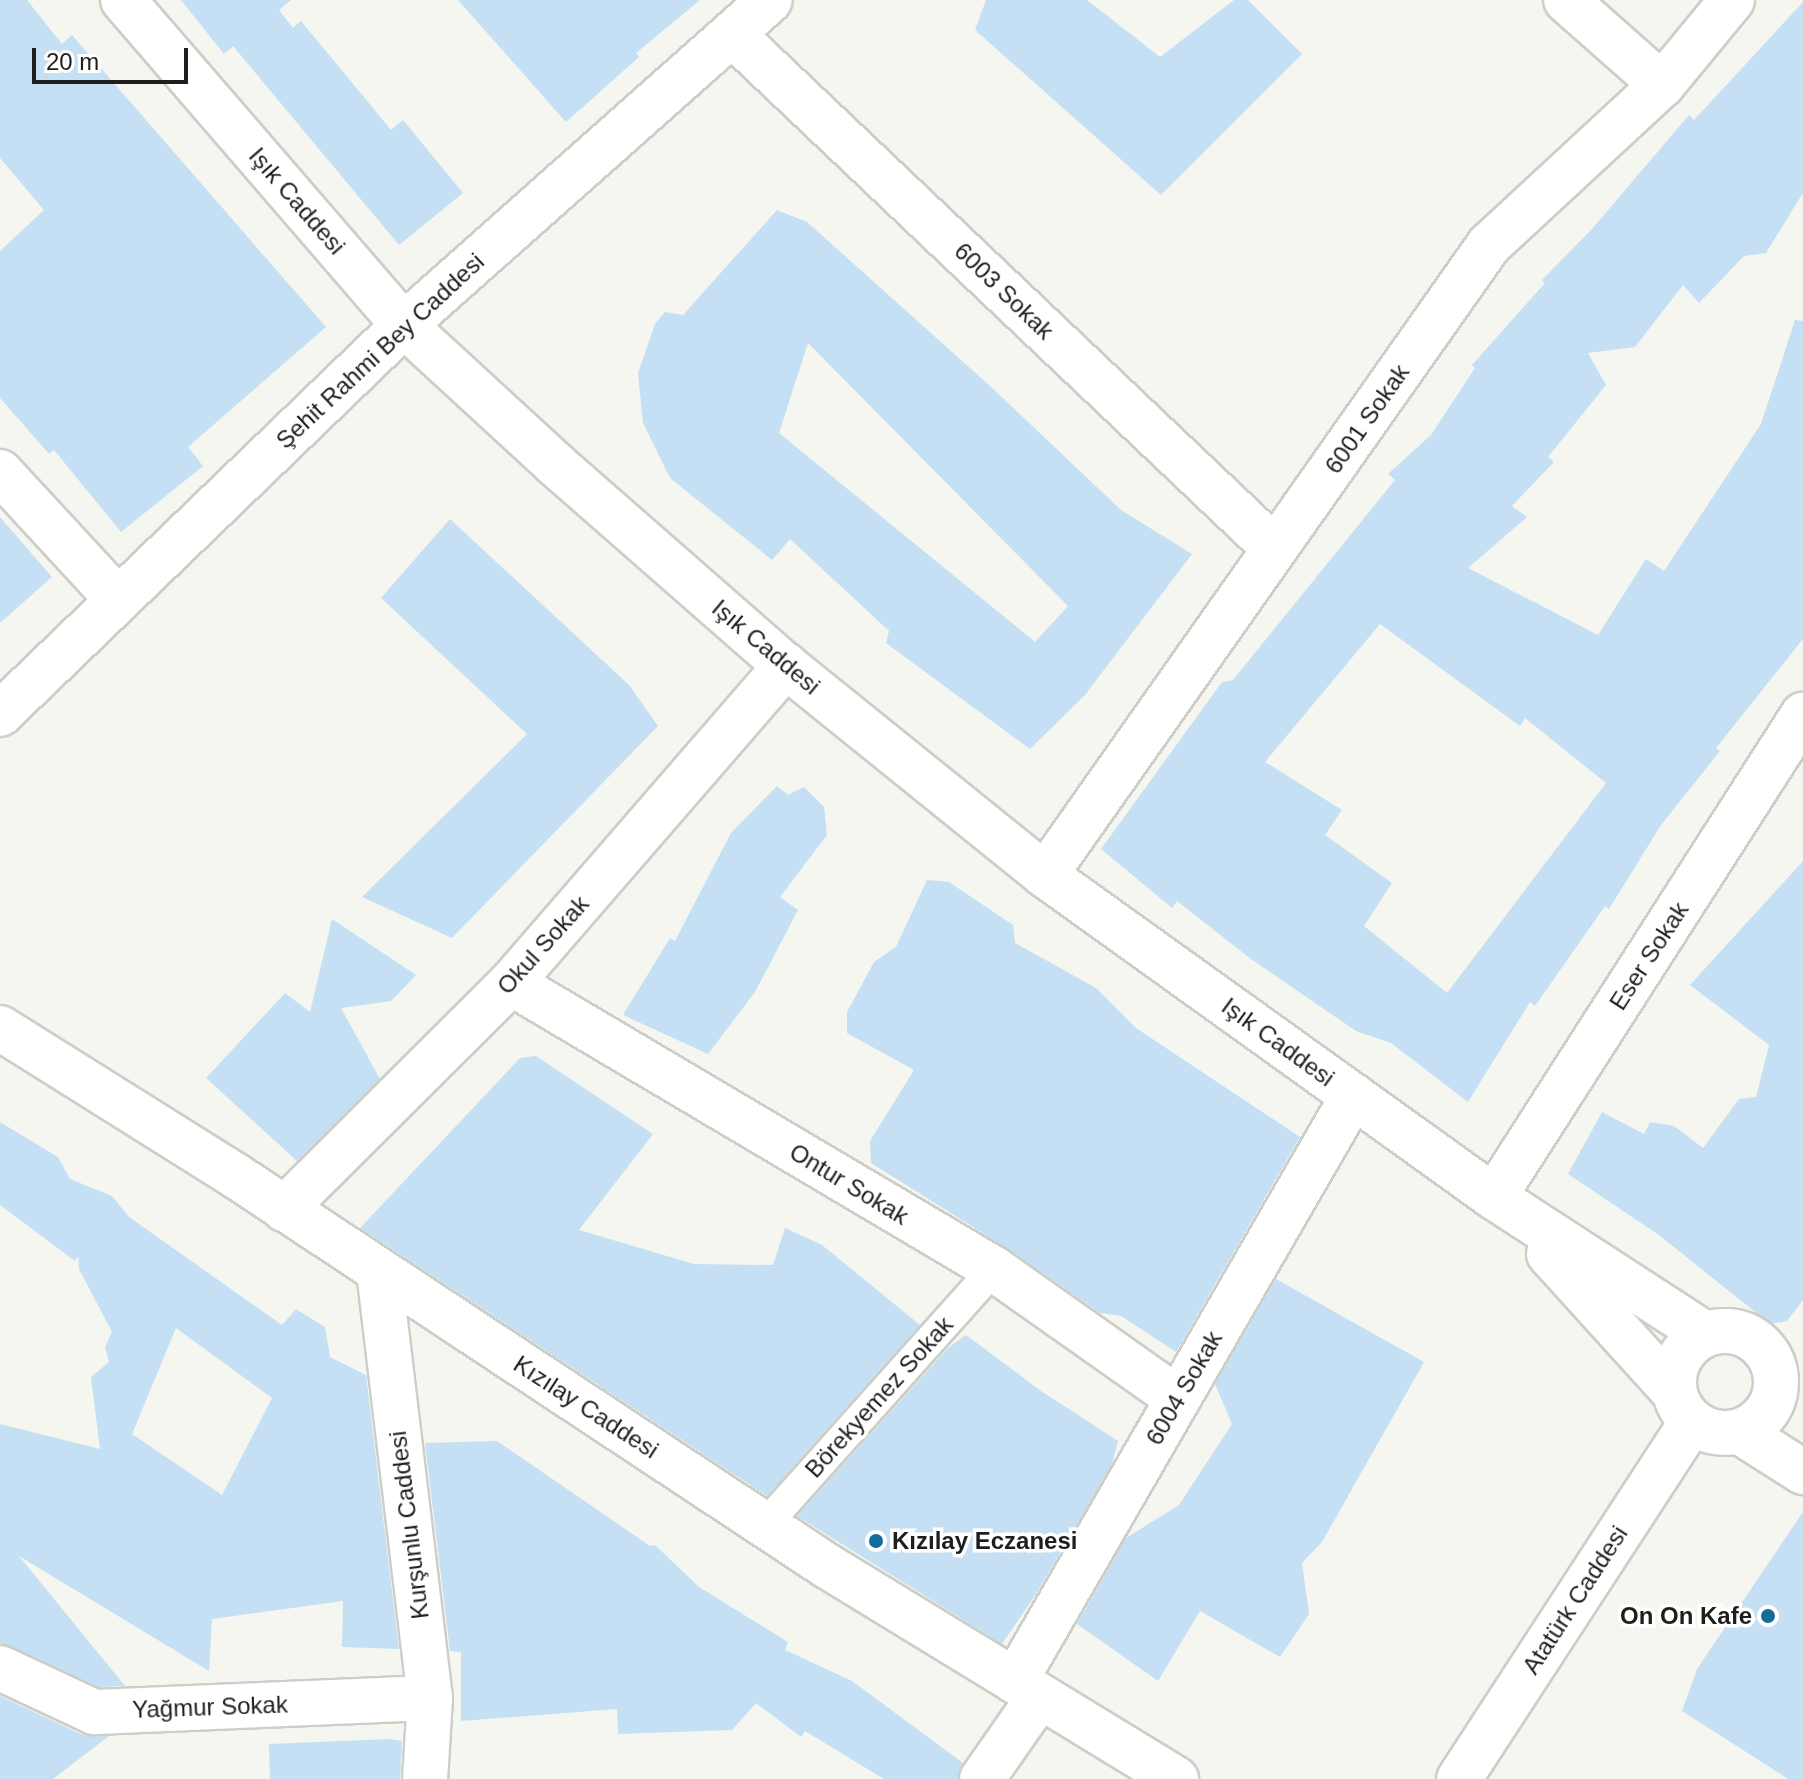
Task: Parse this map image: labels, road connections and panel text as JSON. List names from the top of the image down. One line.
{"streets":{"street":["Işık Caddesi","6003 Sokak","Şehit Rahmi Bey Caddesi","6001 Sokak","Okul Sokak","Eser Sokak","Ontur Sokak","6004 Sokak","Kızılay Caddesi","Kurşunlu Caddesi","Atatürk Caddesi","Yağmur Sokak"],"lane":["Börekyemez Sokak"]},"crossings":[["Işık Caddesi","Şehit Rahmi Bey Caddesi"],["Işık Caddesi","6001 Sokak"],["Işık Caddesi","Okul Sokak"],["Işık Caddesi","Eser Sokak"],["Işık Caddesi","6004 Sokak"],["Işık Caddesi","Atatürk Caddesi"],["6003 Sokak","Şehit Rahmi Bey Caddesi"],["6003 Sokak","6001 Sokak"],["Okul Sokak","Ontur Sokak"],["Okul Sokak","Kızılay Caddesi"],["Ontur Sokak","6004 Sokak"],["Ontur Sokak","Börekyemez Sokak"],["6004 Sokak","Kızılay Caddesi"],["Börekyemez Sokak","Kızılay Caddesi"],["Kızılay Caddesi","Kurşunlu Caddesi"],["Kurşunlu Caddesi","Yağmur Sokak"]],"places":["Kızılay Eczanesi","On On Kafe"],"scale_bar":"20 m"}
